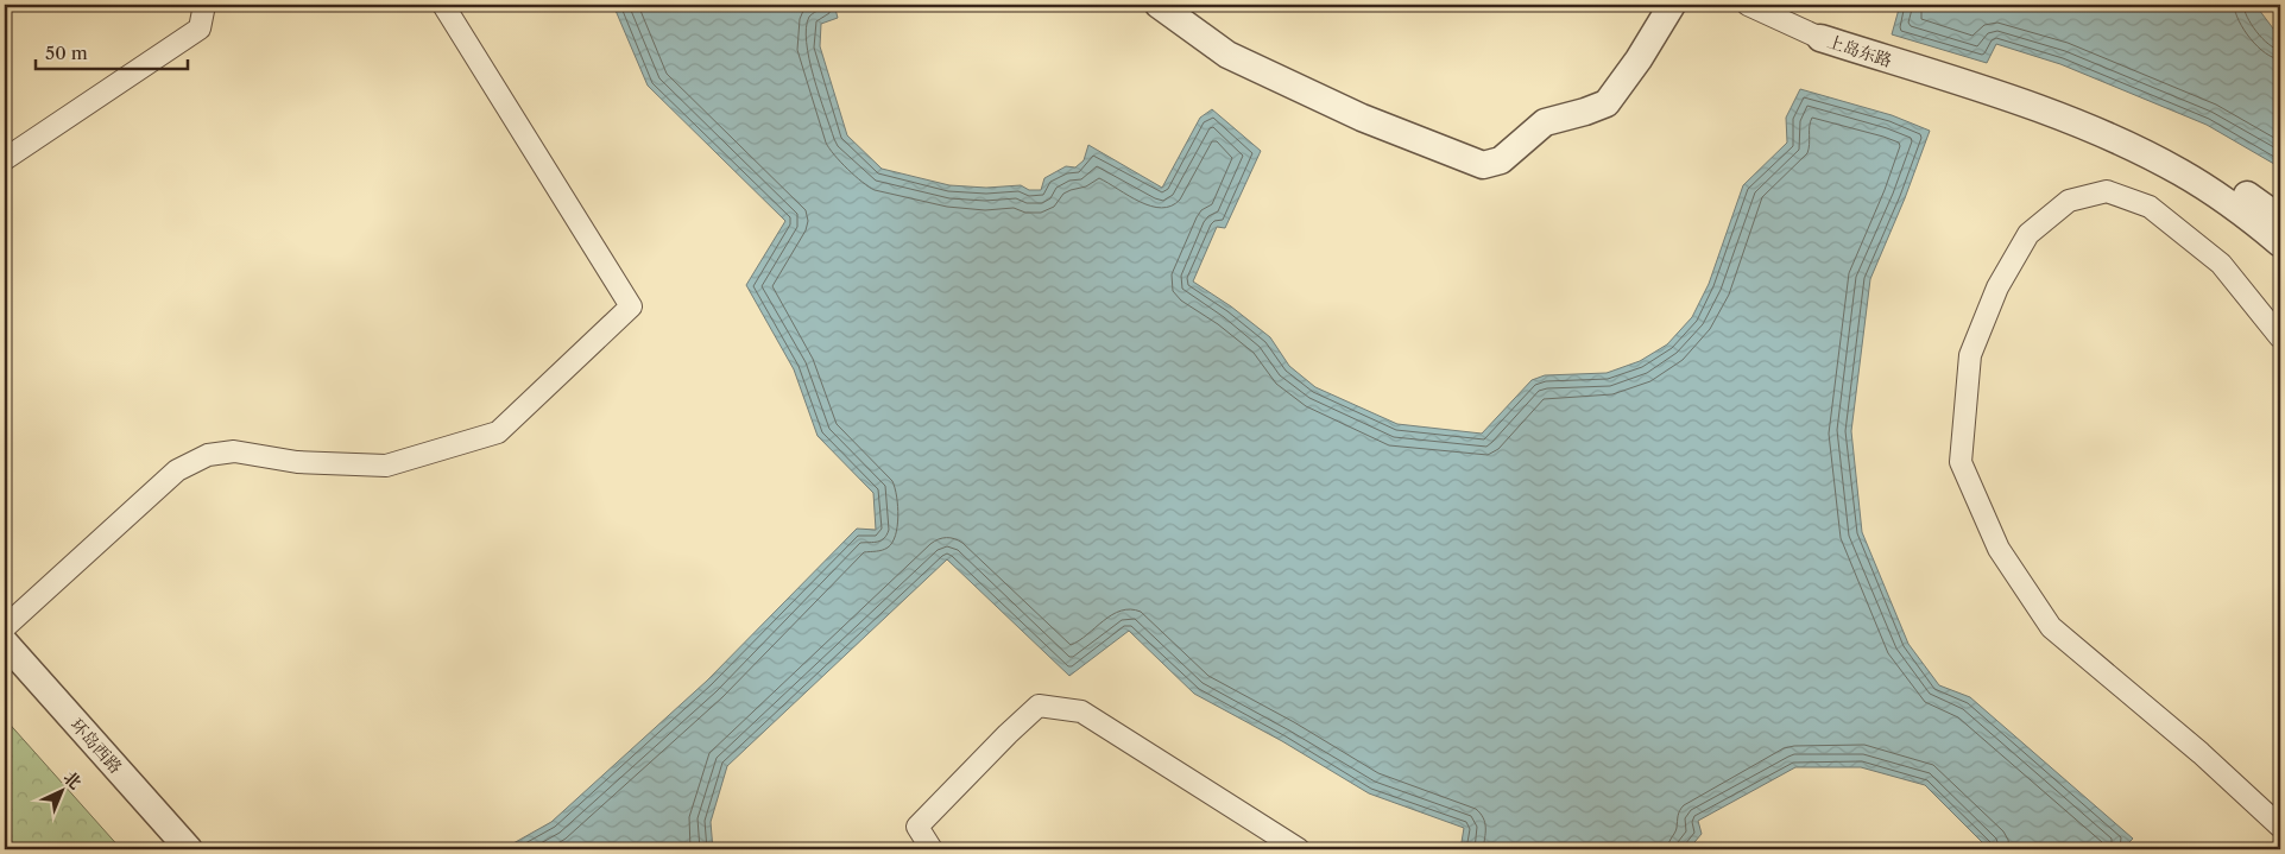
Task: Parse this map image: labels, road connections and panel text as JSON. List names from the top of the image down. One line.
{"streets":{"street":["上岛东路","环岛西路"]},"scale_bar":"50 m","north":"top right"}
